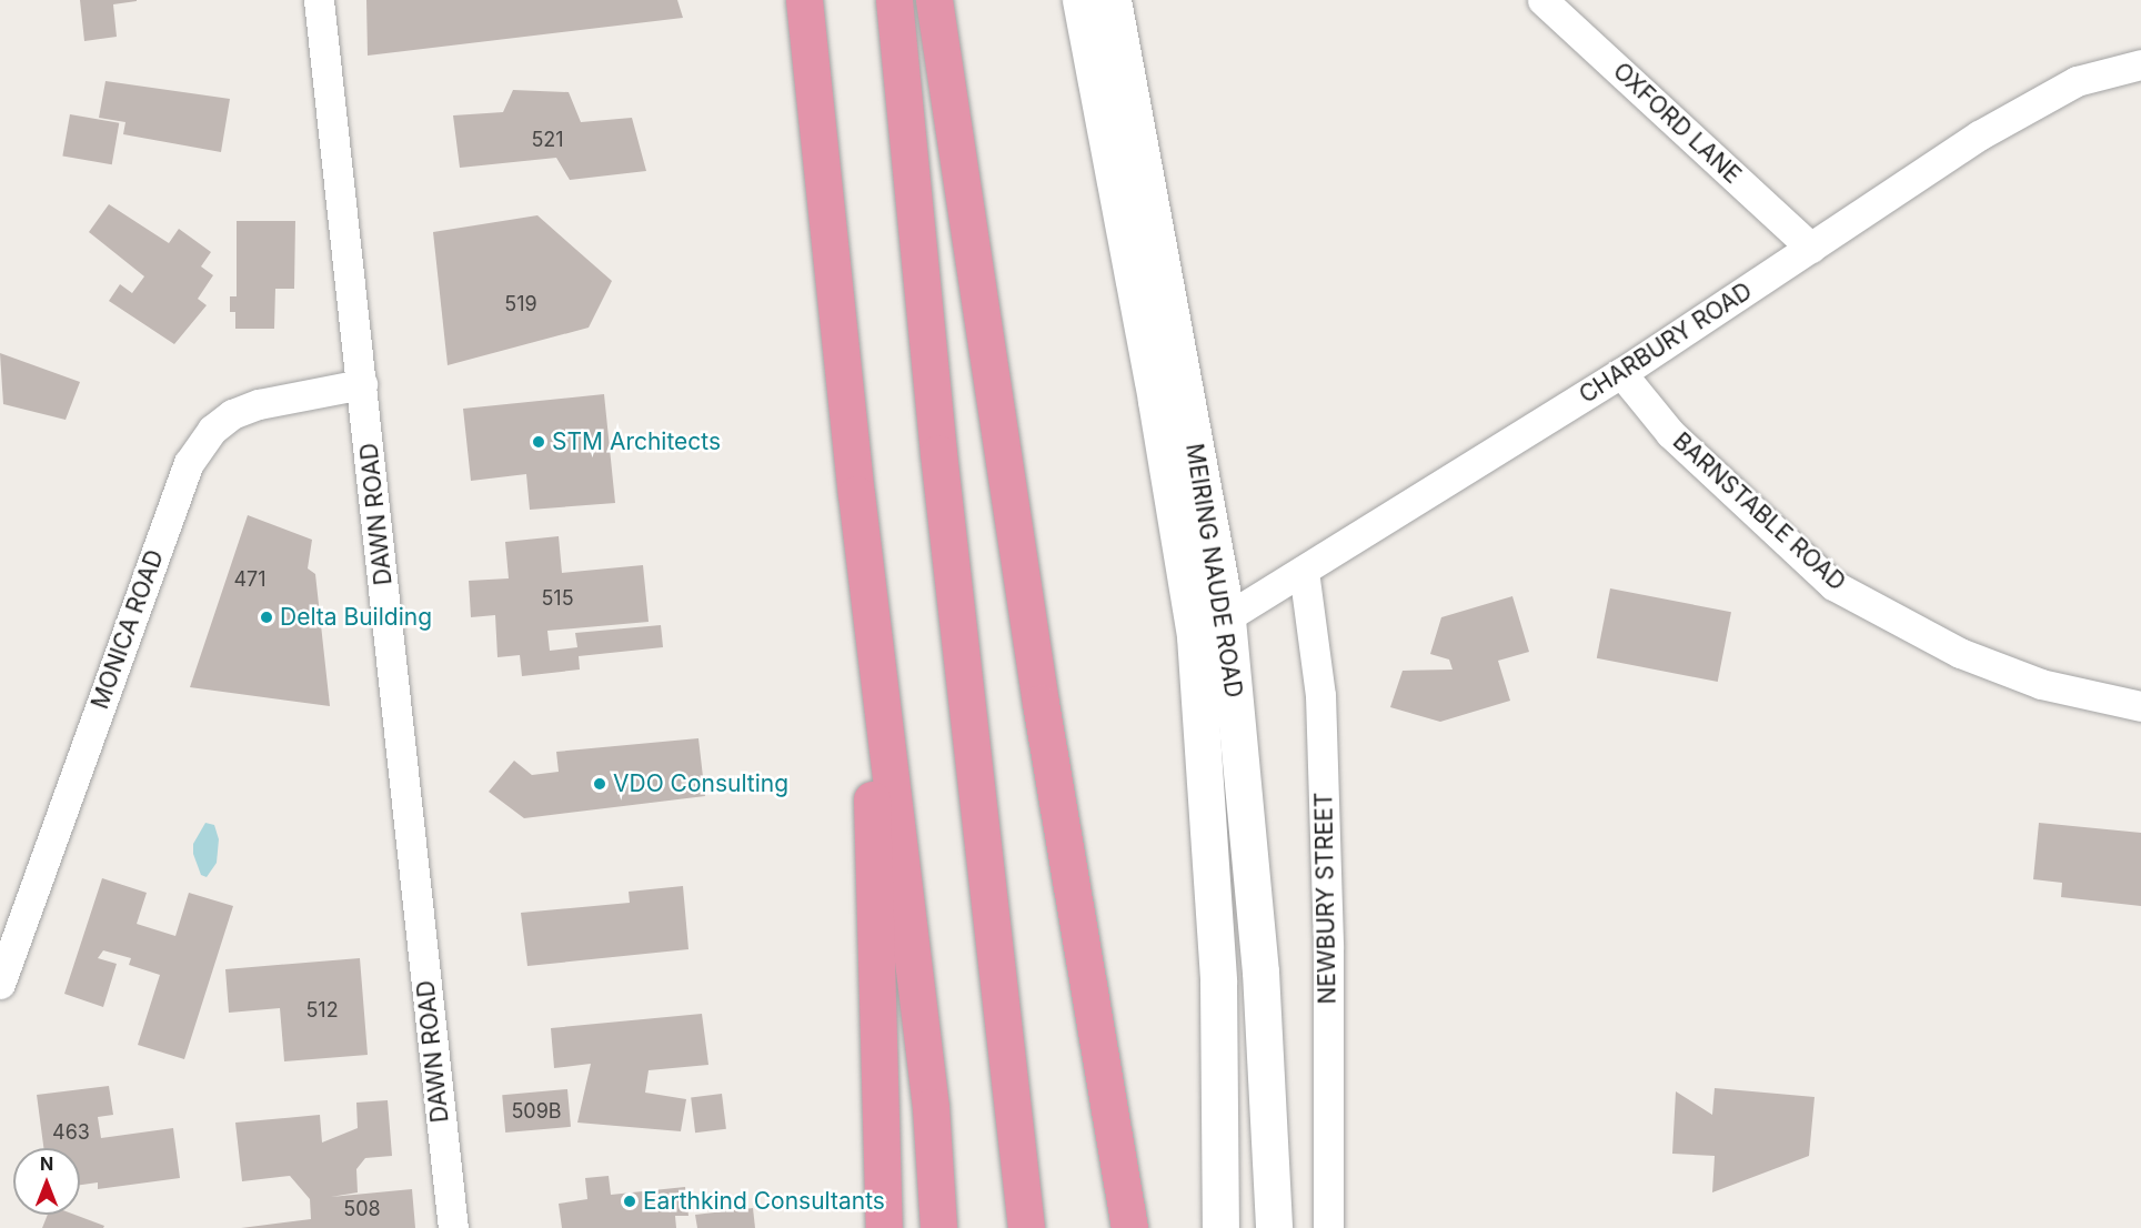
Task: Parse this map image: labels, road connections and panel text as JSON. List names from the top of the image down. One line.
{"streets":{"street":["OXFORD LANE","CHARBURY ROAD","BARNSTABLE ROAD","DAWN ROAD","MEIRING NAUDE ROAD","MONICA ROAD","NEWBURY STREET"]},"crossings":[["OXFORD LANE","CHARBURY ROAD"],["CHARBURY ROAD","BARNSTABLE ROAD"],["CHARBURY ROAD","MEIRING NAUDE ROAD"],["CHARBURY ROAD","NEWBURY STREET"],["DAWN ROAD","MONICA ROAD"]],"places":["STM Architects","Delta Building","VDO Consulting","Earthkind Consultants"],"house_numbers":["521","519","471","515","512","509B","463","508"],"north":"top"}
